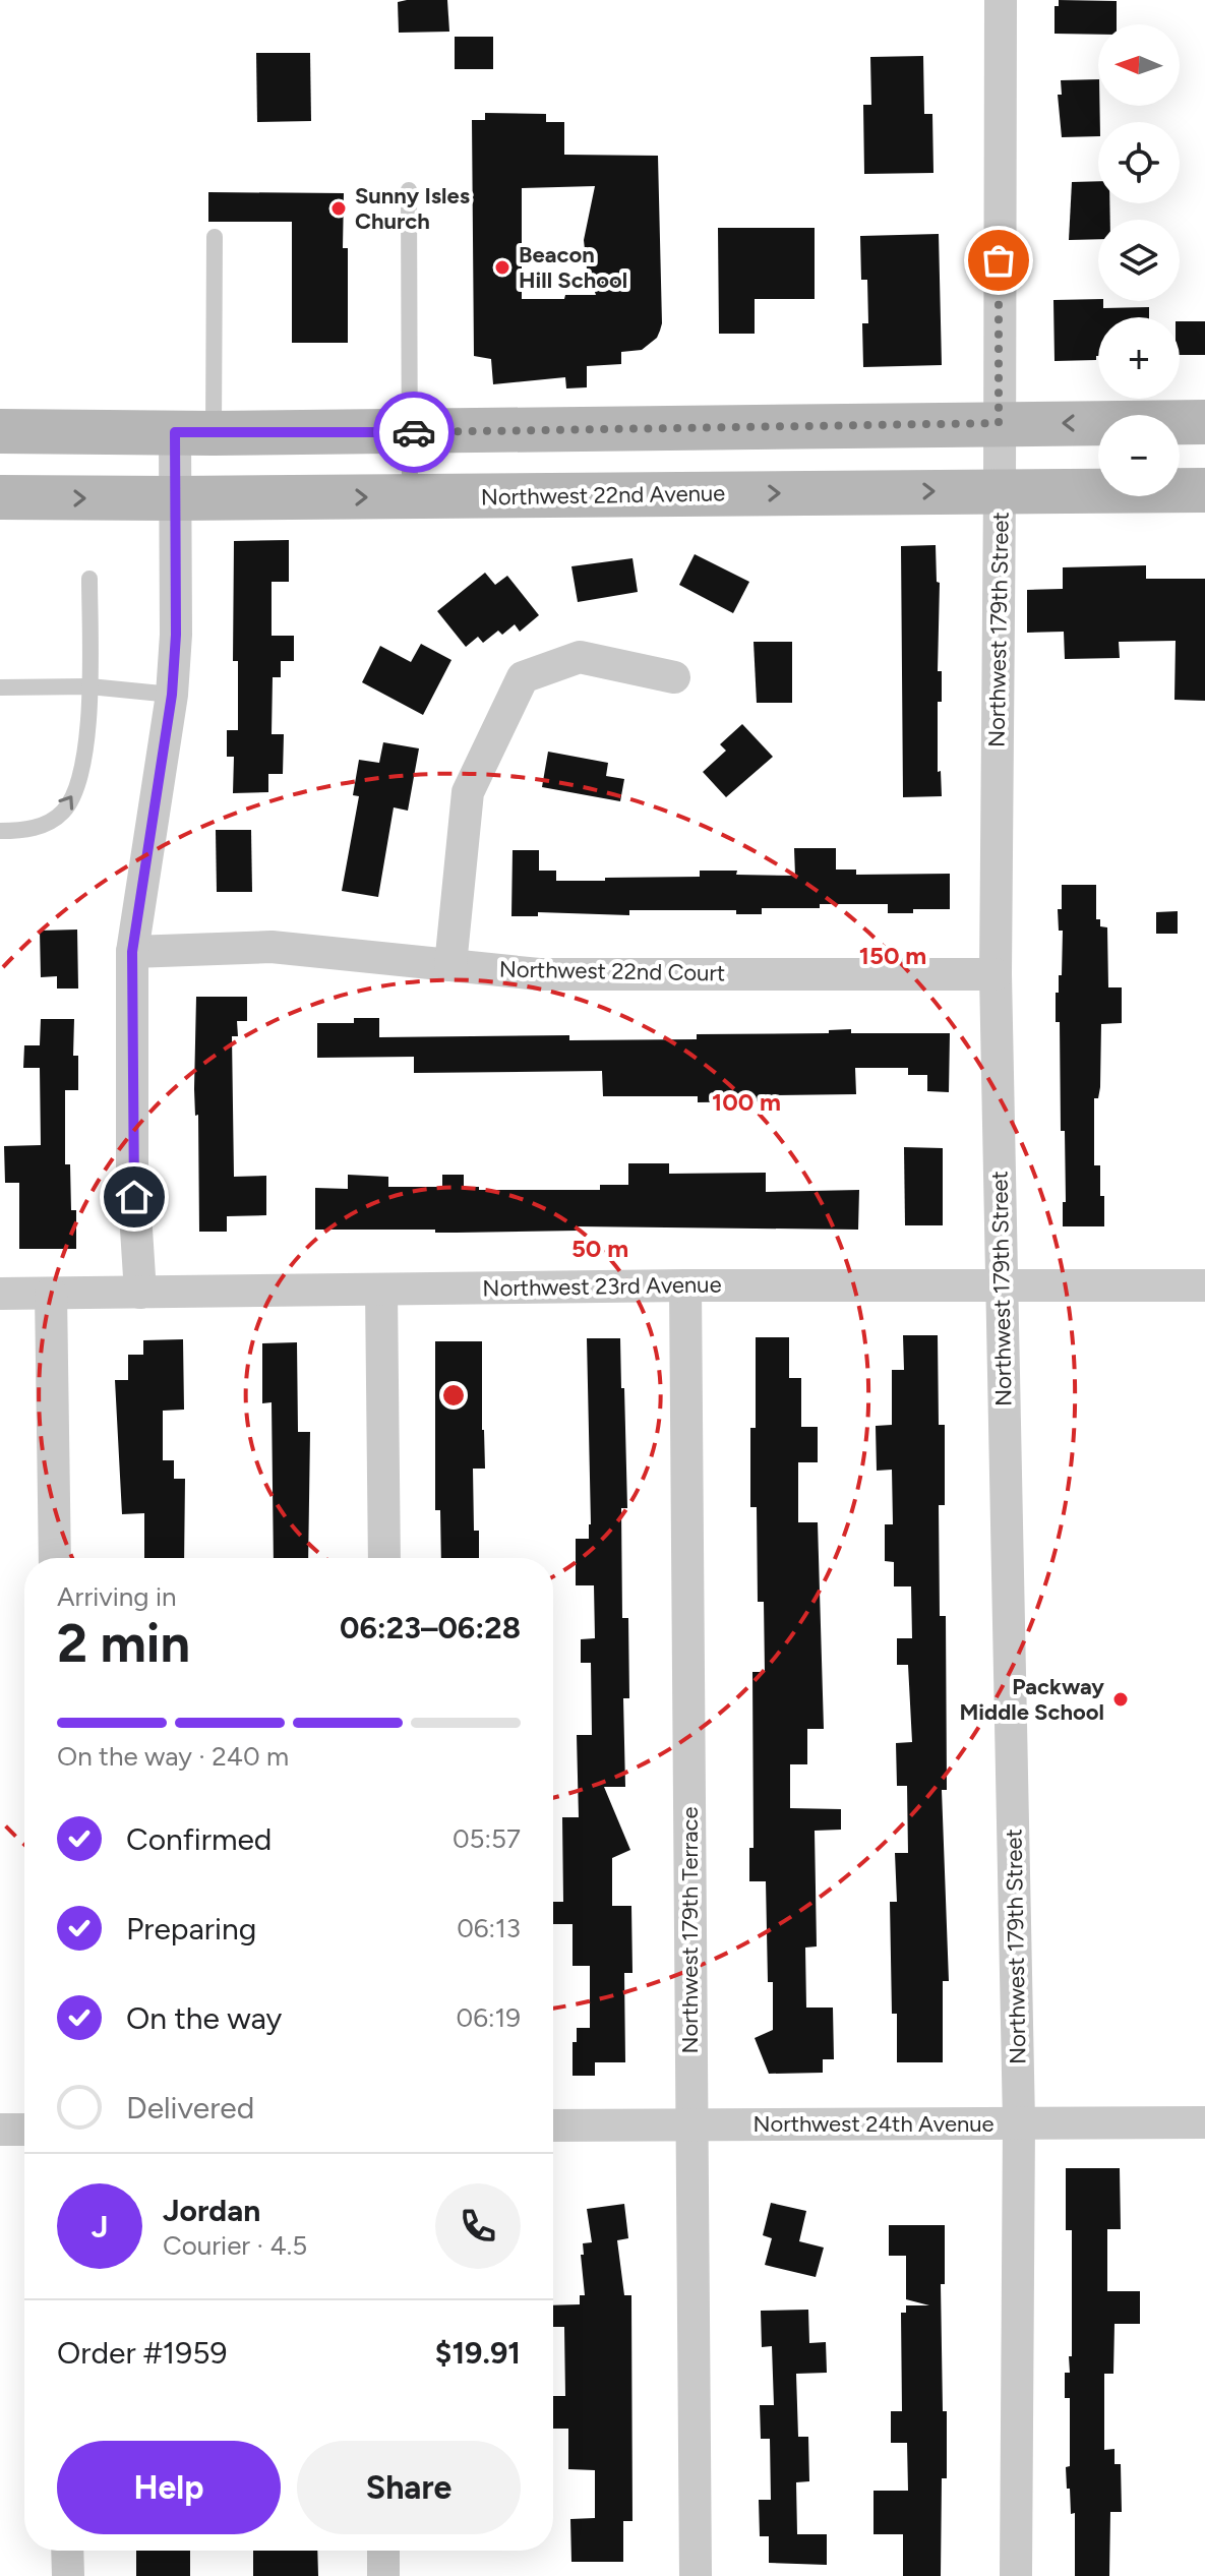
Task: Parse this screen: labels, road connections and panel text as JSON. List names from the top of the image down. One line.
{"streets":{"main road":["Northwest 22nd Avenue"],"street":["Northwest 179th Street","Northwest 22nd Court","Northwest 23rd Avenue","Northwest 179th Terrace","Northwest 24th Avenue"]},"crossings":[["Northwest 22nd Avenue","Northwest 179th Street"],["Northwest 179th Street","Northwest 22nd Court"],["Northwest 179th Street","Northwest 23rd Avenue"],["Northwest 179th Street","Northwest 24th Avenue"],["Northwest 23rd Avenue","Northwest 179th Terrace"],["Northwest 179th Terrace","Northwest 24th Avenue"]],"places":["Sunny Isles Church","Beacon Hill School","Packway Middle School"],"north":"left","page":{"map_buttons":["+","−"],"heading":["2 min","Arriving in","06:23–06:28"],"panel":["Jordan","Courier · 4.5","Order #1959","$19.91"],"bar":"On the way · 240 m","list":[["Confirmed","05:57"],["Preparing","06:13"],["On the way","06:19"],"Delivered"],"round":"J","buttons":["Help","Share"]},"rings":["150 m","100 m","50 m"]}
